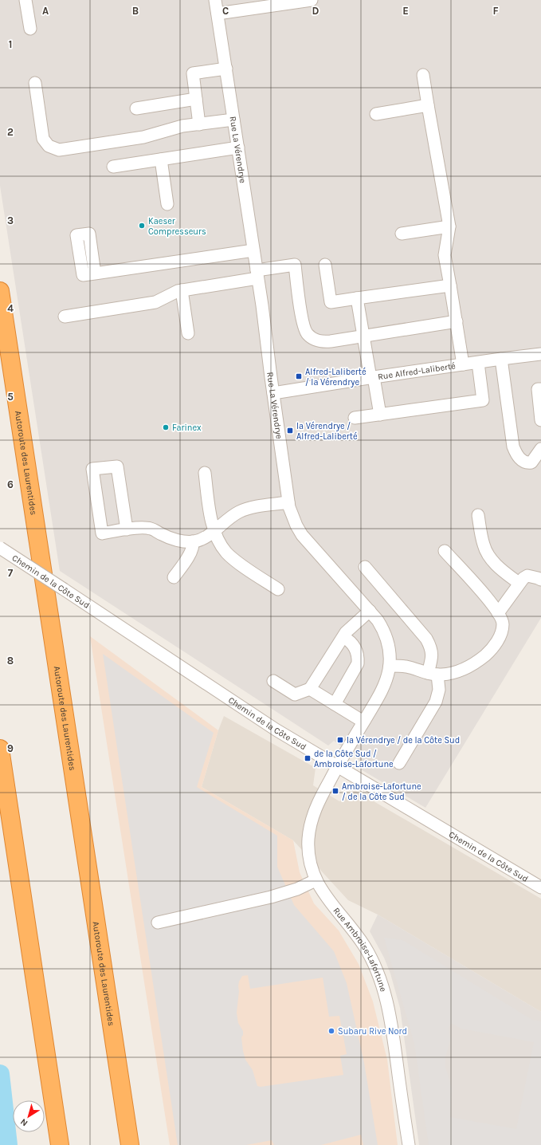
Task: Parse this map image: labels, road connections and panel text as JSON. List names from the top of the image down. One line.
{"streets":{"highway":["Autoroute des Laurentides"],"street":["Rue La Vérendrye","Rue Alfred-Laliberté","Chemin de la Côte Sud","Rue Ambroise-Lafortune"]},"crossings":[["Rue La Vérendrye","Rue Alfred-Laliberté"],["Rue La Vérendrye","Chemin de la Côte Sud"],["Rue La Vérendrye","Rue Ambroise-Lafortune"],["Chemin de la Côte Sud","Rue Ambroise-Lafortune"]],"places":{"other":["Kaeser Compresseurs","Farinex","Subaru Rive Nord"],"transit":["Alfred-Laliberté / la Vérendrye","la Vérendrye / Alfred-Laliberté","la Vérendrye / de la Côte Sud","de la Côte Sud / Ambroise-Lafortune","Ambroise-Lafortune / de la Côte Sud"]},"north":"bottom left","grid":{"columns":["A","B","C","D","E","F"],"rows":["1","2","3","4","5","6","7","8","9"]}}
